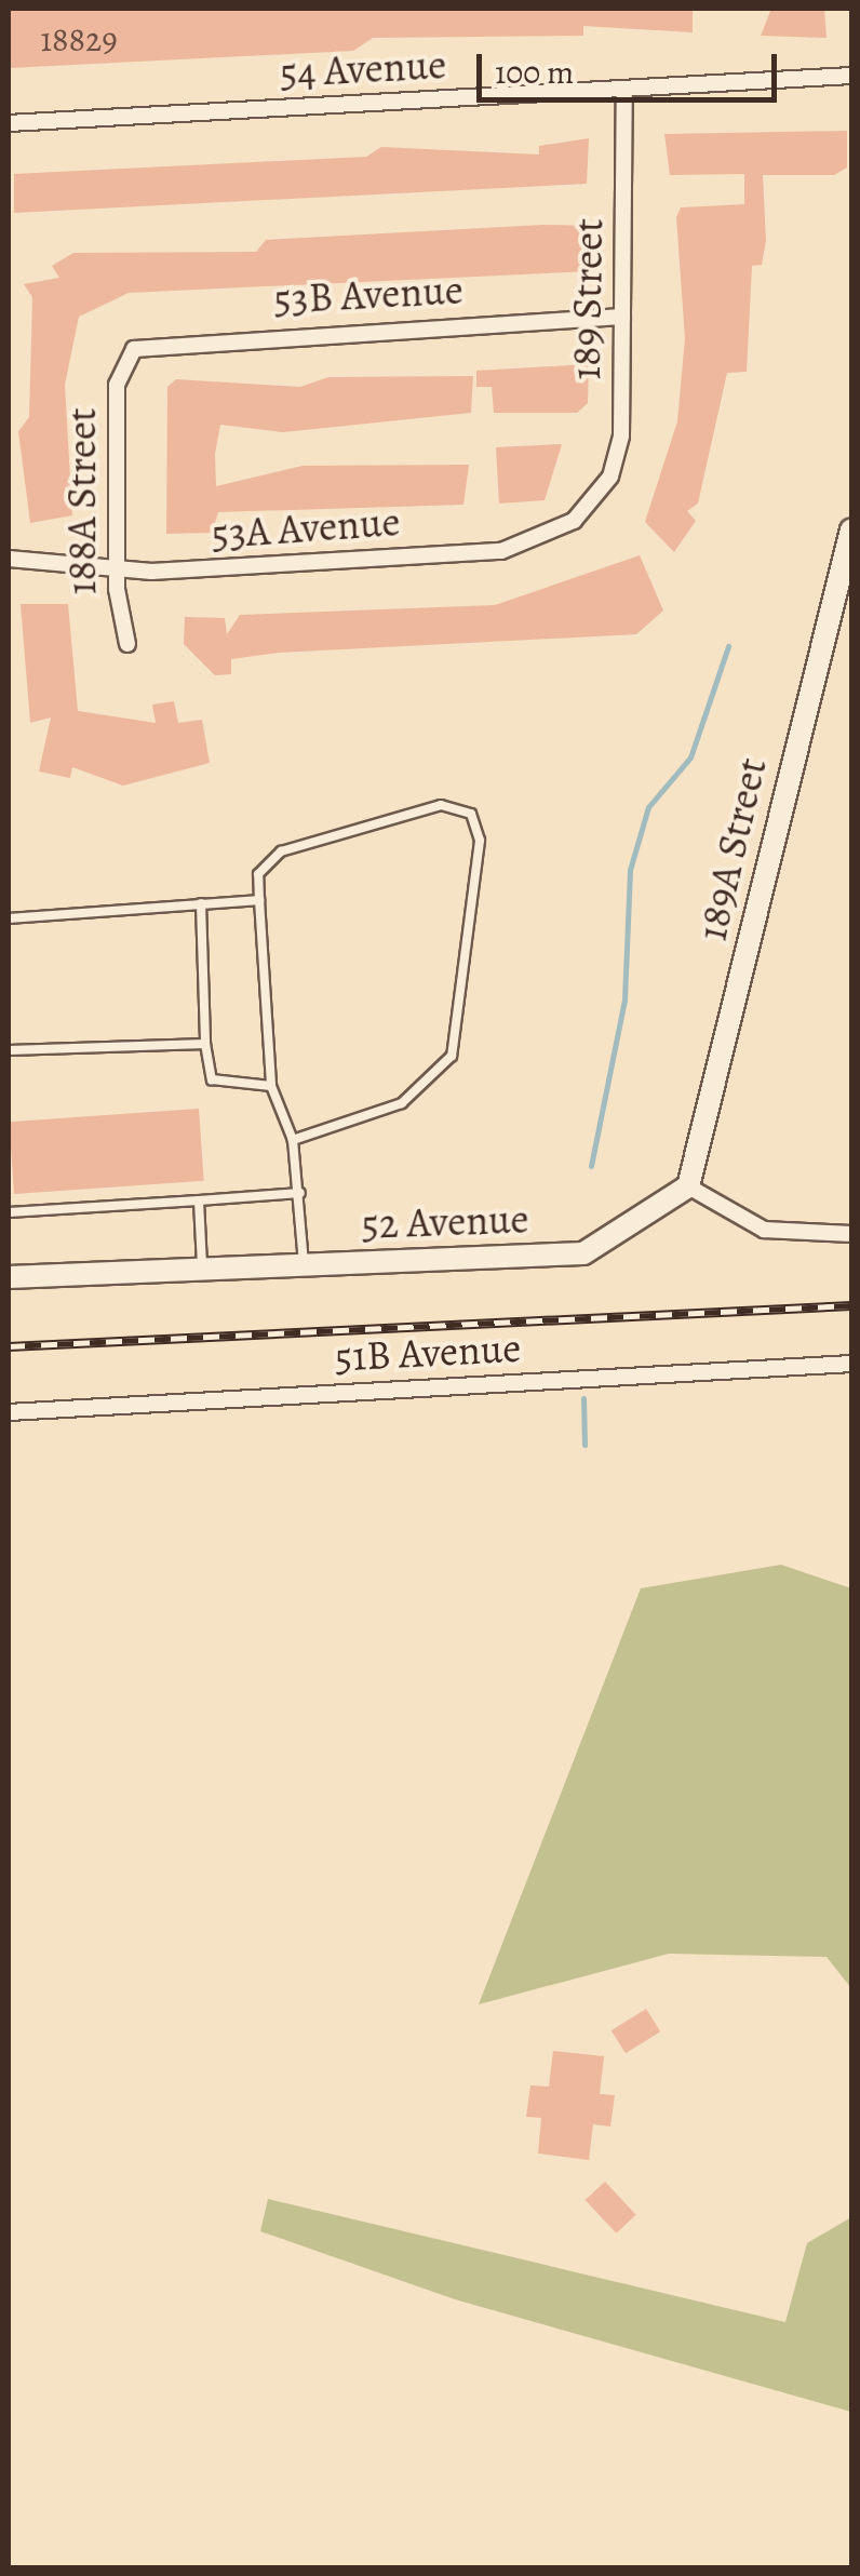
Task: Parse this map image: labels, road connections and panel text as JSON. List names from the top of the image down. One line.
{"streets":{"street":["54 Avenue","53B Avenue","189 Street","188A Street","53A Avenue","189A Street","52 Avenue","51B Avenue"]},"crossings":[["54 Avenue","189 Street"],["53B Avenue","189 Street"],["53B Avenue","188A Street"],["189 Street","53A Avenue"],["188A Street","53A Avenue"],["189A Street","52 Avenue"]],"house_numbers":["18829"],"scale_bar":"100 m"}
